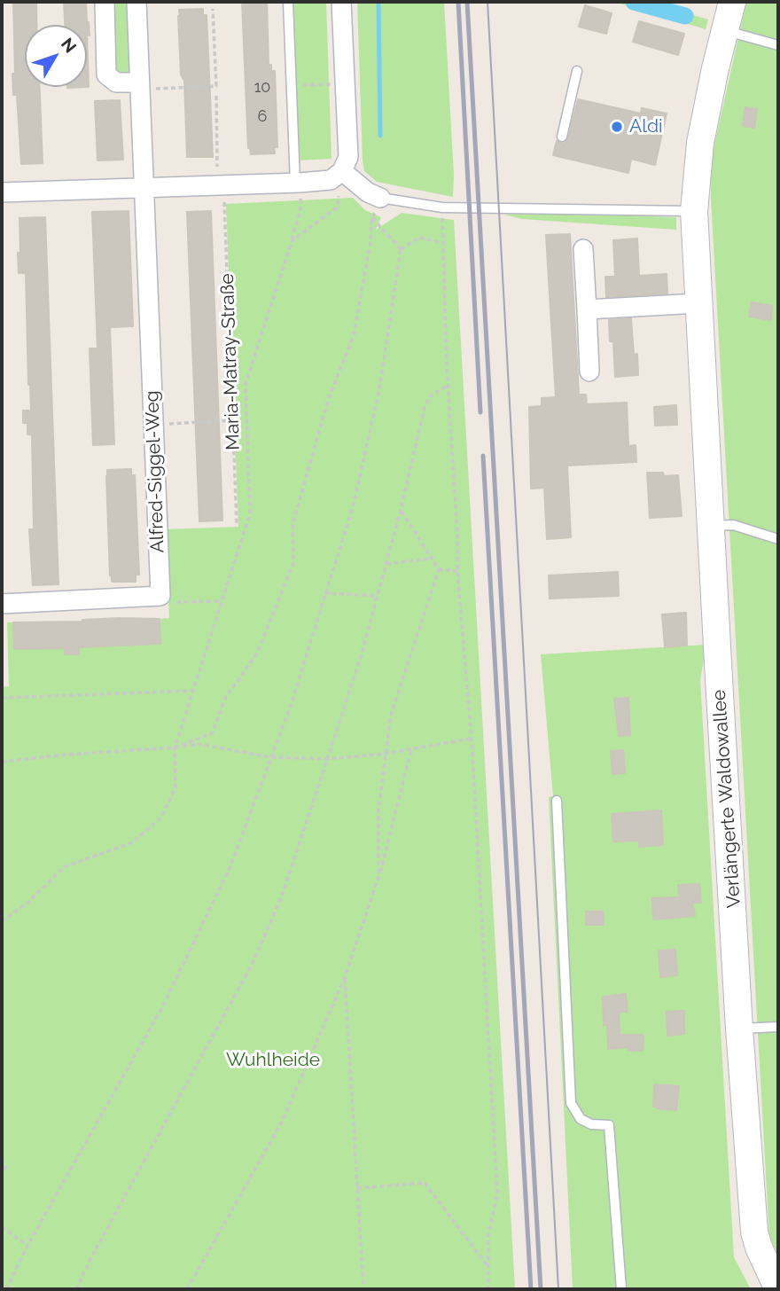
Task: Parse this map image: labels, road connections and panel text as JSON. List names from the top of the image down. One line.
{"streets":{"street":["Alfred-Siggel-Weg","Verlängerte Waldowallee"],"path":["Maria-Matray-Straße"]},"parks":["Wuhlheide"],"places":["Aldi"],"house_numbers":["10","6"],"north":"top right"}
